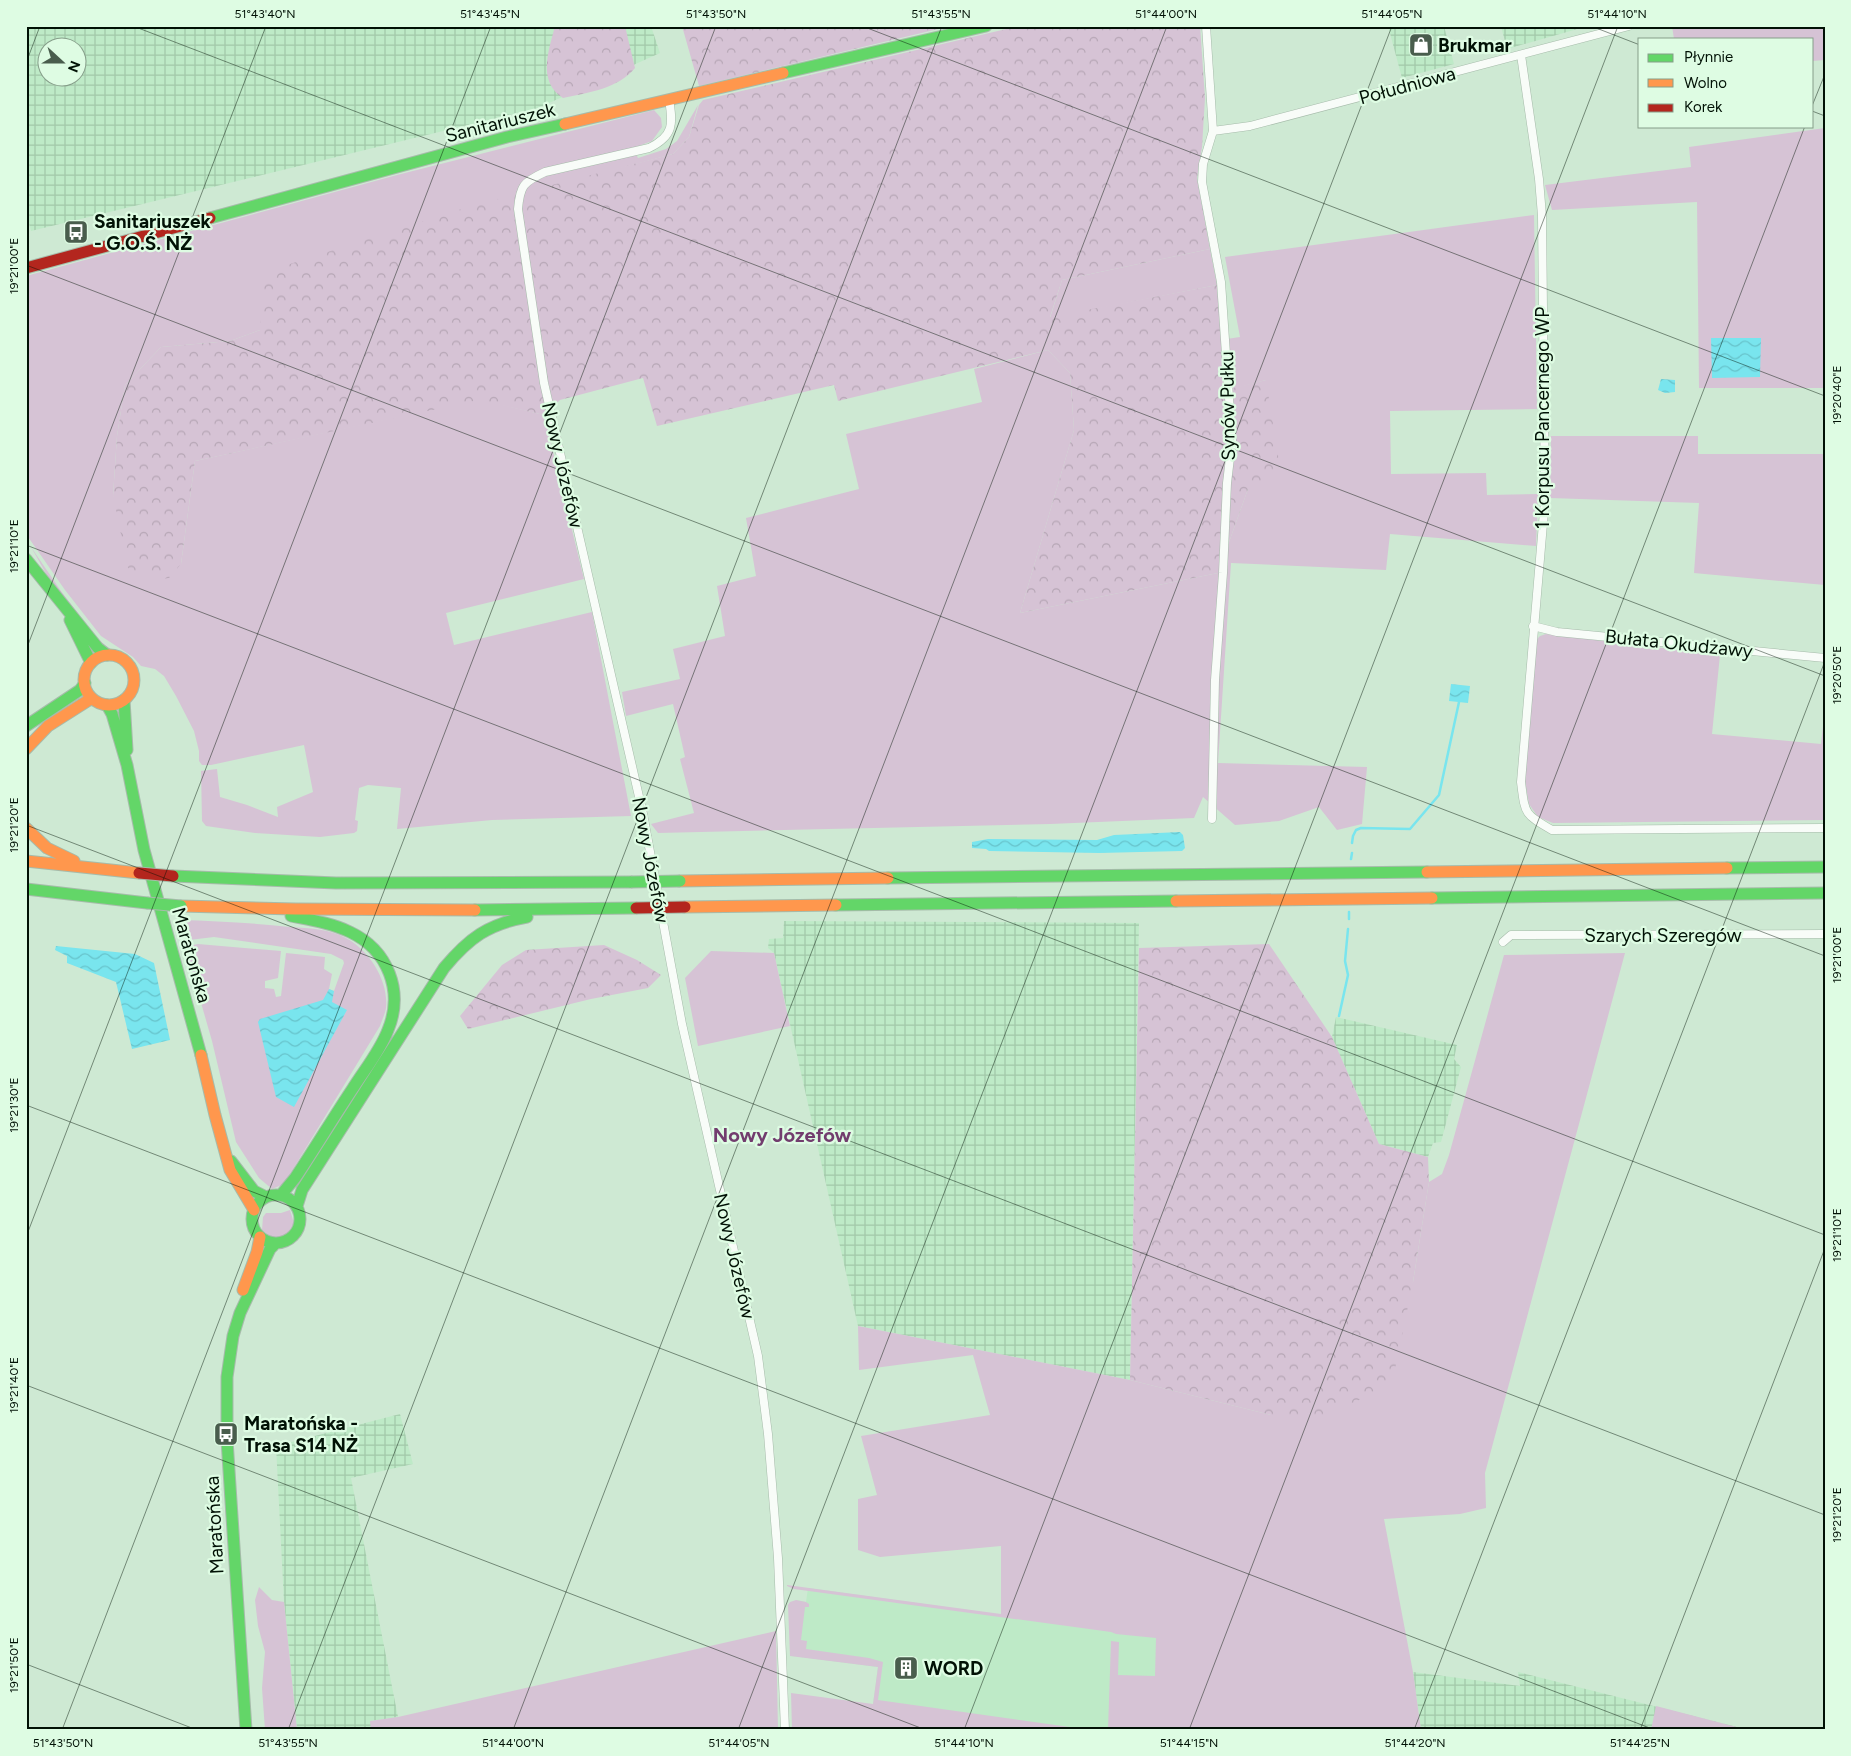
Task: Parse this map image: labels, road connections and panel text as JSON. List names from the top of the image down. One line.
{"streets":{"main road":["Sanitariuszek","Maratońska"],"street":["Południowa","Synów Pułku","1 Korpusu Pancernego WP","Nowy Józefów","Bułata Okudżawy","Szarych Szeregów"]},"crossings":[["Południowa","Synów Pułku"],["Południowa","1 Korpusu Pancernego WP"],["Sanitariuszek","Nowy Józefów"],["1 Korpusu Pancernego WP","Bułata Okudżawy"]],"districts":["Nowy Józefów"],"places":{"shop":["Brukmar"],"bus stop":["Sanitariuszek - G.O.Ś. NŻ","Maratońska - Trasa S14 NŻ"],"building":["WORD"]},"legend":["Płynnie","Wolno","Korek"],"north":"right","coordinates":["51°43'40\"N","51°43'45\"N","51°43'50\"N","51°43'55\"N","51°44'00\"N","51°44'05\"N","51°44'10\"N","19°21'00\"E","19°20'40\"E","19°21'10\"E","19°20'50\"E","19°21'20\"E","19°21'30\"E","19°21'40\"E","19°21'50\"E","51°44'15\"N","51°44'20\"N","51°44'25\"N"]}
